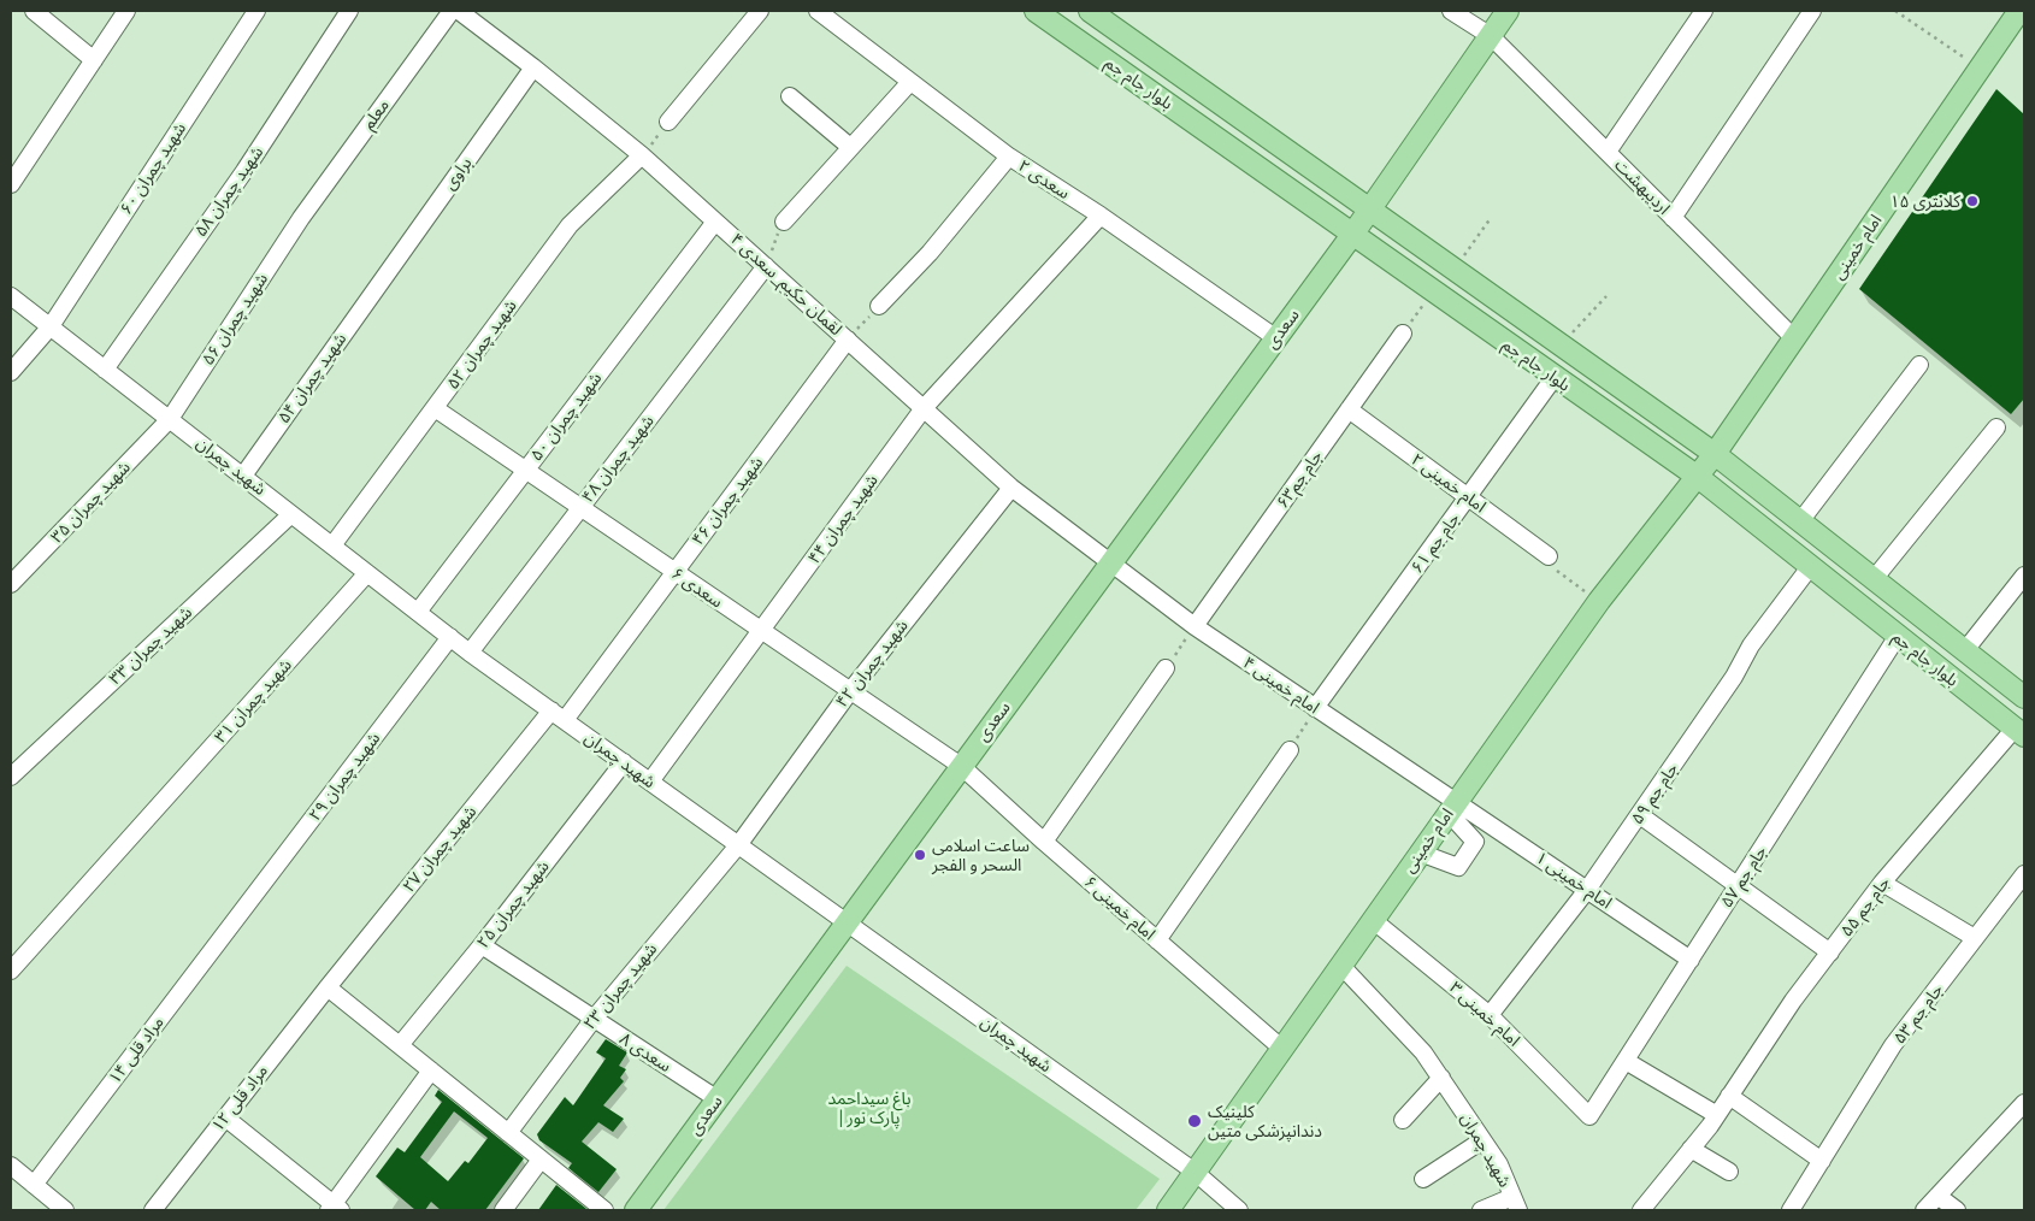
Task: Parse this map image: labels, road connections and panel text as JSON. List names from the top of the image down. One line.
{"streets":{"main road":["بلوار جام جم","امام خمینی","سعدی"],"street":["معلم","شهید چمران ۶۰","براوی","سعدی ۲","اردیبهشت","شهید چمران ۵۸","لقمان حکیم_سعدی ۴","شهید چمران ۵۶","شهید چمران ۵۲","شهید چمران ۵۴","شهید چمران ۵۰","شهید چمران ۴۸","شهید چمران","جام جم۶۳","امام خمینی ۲","شهید چمران ۴۶","شهید چمران ۳۵","شهید چمران ۴۴","جام جم ۶۱","سعدی ۶","شهید چمران ۳۳","شهید چمران ۴۲","امام خمینی ۴","شهید چمران ۳۱","شهید چمران ۲۹","جام جم ۵۹","شهید چمران ۲۷","جام جم ۵۷","امام خمینی ۱","شهید چمران ۲۵","جام جم ۵۵","امام خمینی ۶","شهید چمران ۲۳","امام خمینی ۳","جام جم ۵۳","مراد قلی ۱۴","سعدی ۸","مراد قلی ۱۲"]},"crossings":[["بلوار جام جم","امام خمینی"],["بلوار جام جم","سعدی"],["بلوار جام جم","جام جم ۶۱"],["بلوار جام جم","جام جم ۵۹"],["بلوار جام جم","جام جم ۵۷"],["بلوار جام جم","جام جم ۵۵"],["معلم","شهید چمران ۵۶"],["شهید چمران ۶۰","شهید چمران"],["براوی","لقمان حکیم_سعدی ۴"],["براوی","شهید چمران ۵۴"],["سعدی ۲","سعدی"],["سعدی ۲","شهید چمران ۴۴"],["اردیبهشت","امام خمینی"],["شهید چمران ۵۸","شهید چمران"],["امام خمینی","شهید چمران"],["امام خمینی","امام خمینی ۴"],["امام خمینی","امام خمینی ۱"],["امام خمینی","امام خمینی ۶"],["امام خمینی","امام خمینی ۳"],["لقمان حکیم_سعدی ۴","سعدی"],["لقمان حکیم_سعدی ۴","شهید چمران ۵۲"],["لقمان حکیم_سعدی ۴","شهید چمران ۵۰"],["لقمان حکیم_سعدی ۴","شهید چمران ۴۸"],["لقمان حکیم_سعدی ۴","شهید چمران ۴۶"],["لقمان حکیم_سعدی ۴","شهید چمران ۴۴"],["لقمان حکیم_سعدی ۴","شهید چمران ۴۲"],["لقمان حکیم_سعدی ۴","امام خمینی ۴"],["شهید چمران ۵۶","شهید چمران"],["شهید چمران ۵۶","شهید چمران ۳۵"],["سعدی","شهید چمران"],["سعدی","سعدی ۶"],["سعدی","امام خمینی ۴"],["سعدی","امام خمینی ۶"],["سعدی","سعدی ۸"],["شهید چمران ۵۲","شهید چمران"],["شهید چمران ۵۲","سعدی ۶"],["شهید چمران ۵۴","شهید چمران"],["شهید چمران ۵۰","شهید چمران"],["شهید چمران ۵۰","سعدی ۶"],["شهید چمران ۴۸","شهید چمران"],["شهید چمران ۴۸","سعدی ۶"],["شهید چمران","شهید چمران ۴۶"],["شهید چمران","شهید چمران ۳۵"],["شهید چمران","شهید چمران ۴۴"],["شهید چمران","شهید چمران ۳۳"],["شهید چمران","شهید چمران ۴۲"],["شهید چمران","شهید چمران ۳۱"],["شهید چمران","شهید چمران ۲۹"],["شهید چمران","شهید چمران ۲۷"],["شهید چمران","شهید چمران ۲۵"],["شهید چمران","شهید چمران ۲۳"],["جام جم۶۳","امام خمینی ۲"],["جام جم۶۳","امام خمینی ۴"],["امام خمینی ۲","جام جم ۶۱"],["شهید چمران ۴۶","سعدی ۶"],["شهید چمران ۴۶","شهید چمران ۲۷"],["شهید چمران ۴۴","سعدی ۶"],["جام جم ۶۱","امام خمینی ۴"],["سعدی ۶","شهید چمران ۴۲"],["سعدی ۶","امام خمینی ۶"],["شهید چمران ۴۲","شهید چمران ۲۳"],["امام خمینی ۴","امام خمینی ۱"],["شهید چمران ۲۹","مراد قلی ۱۴"],["جام جم ۵۹","امام خمینی ۱"],["جام جم ۵۹","امام خمینی ۳"],["شهید چمران ۲۷","مراد قلی ۱۲"],["جام جم ۵۷","امام خمینی ۱"],["جام جم ۵۷","امام خمینی ۳"],["شهید چمران ۲۵","سعدی ۸"],["شهید چمران ۲۳","سعدی ۸"]],"parks":["باغ سیداحمد | پارک نور"],"places":["کلانتری ۱۵","ساعت اسلامی السحر و الفجر","کلینیک دندانپزشکی متین"]}
